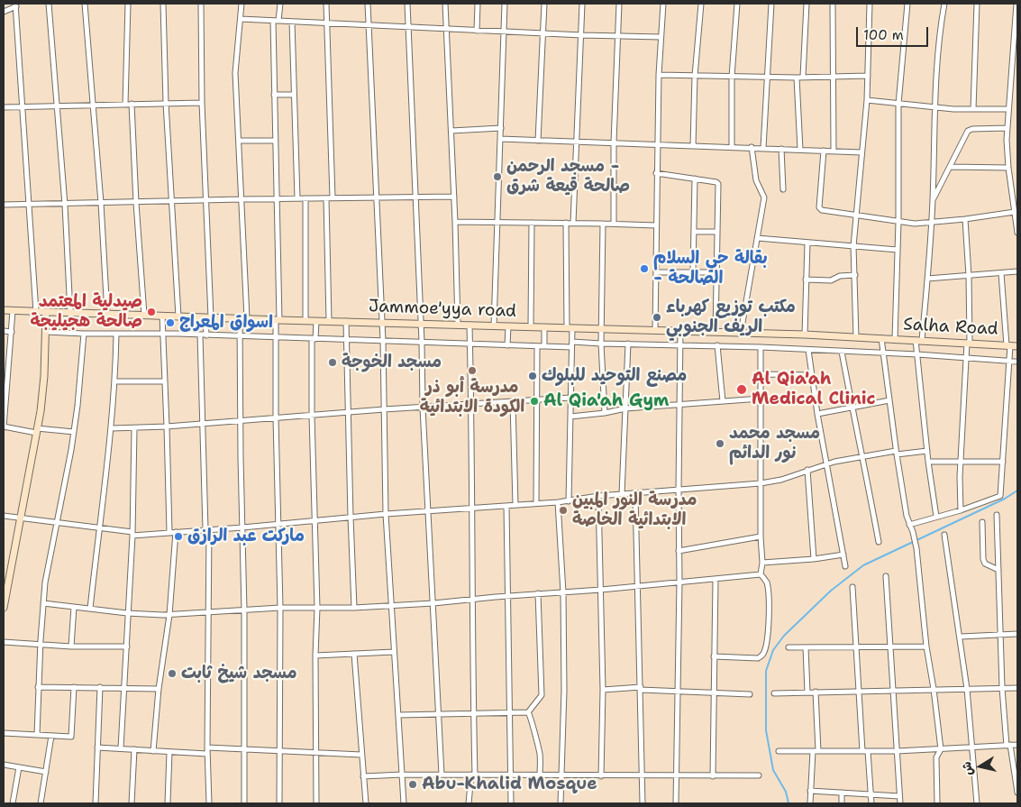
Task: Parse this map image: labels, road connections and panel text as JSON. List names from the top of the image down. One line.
{"streets":{"main road":["Jammoe'yya road","Salha Road"]},"crossings":[["Jammoe'yya road","Salha Road"]],"places":["مسجد الرحمن - صالحة قيعة شرق","بقالة حي السلام - الصالحة","صيدلية المعتمد صالحة هجيليجة","مكتب توزيع كهرباء الريف الجنوبي","اسواق المعراج","مسجد الخوجة","مدرسة أبو ذر الكودة الابتدائية","مصنع التوحيد للبلوك","Al Qia'ah Medical Clinic","Al Qia'ah Gym","مسجد محمد نور الدائم","مدرسة النور المبين الابتدائية الخاصة","ماركت عبد الرازق","مسجد شيخ ثابت","Abu-Khalid Mosque"],"scale_bar":"100 m","north":"left"}
